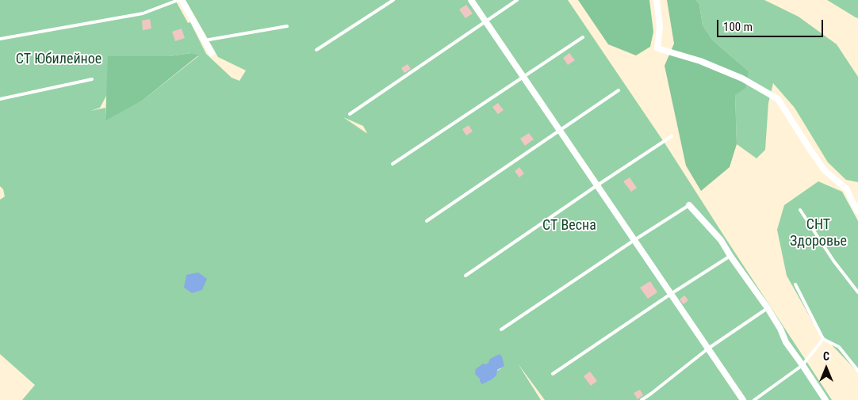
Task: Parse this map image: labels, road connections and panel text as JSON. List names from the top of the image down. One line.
{"parks":["СТ Юбилейное","СНТ Здоровье","СТ Весна"],"scale_bar":"100 m","north":"top"}
